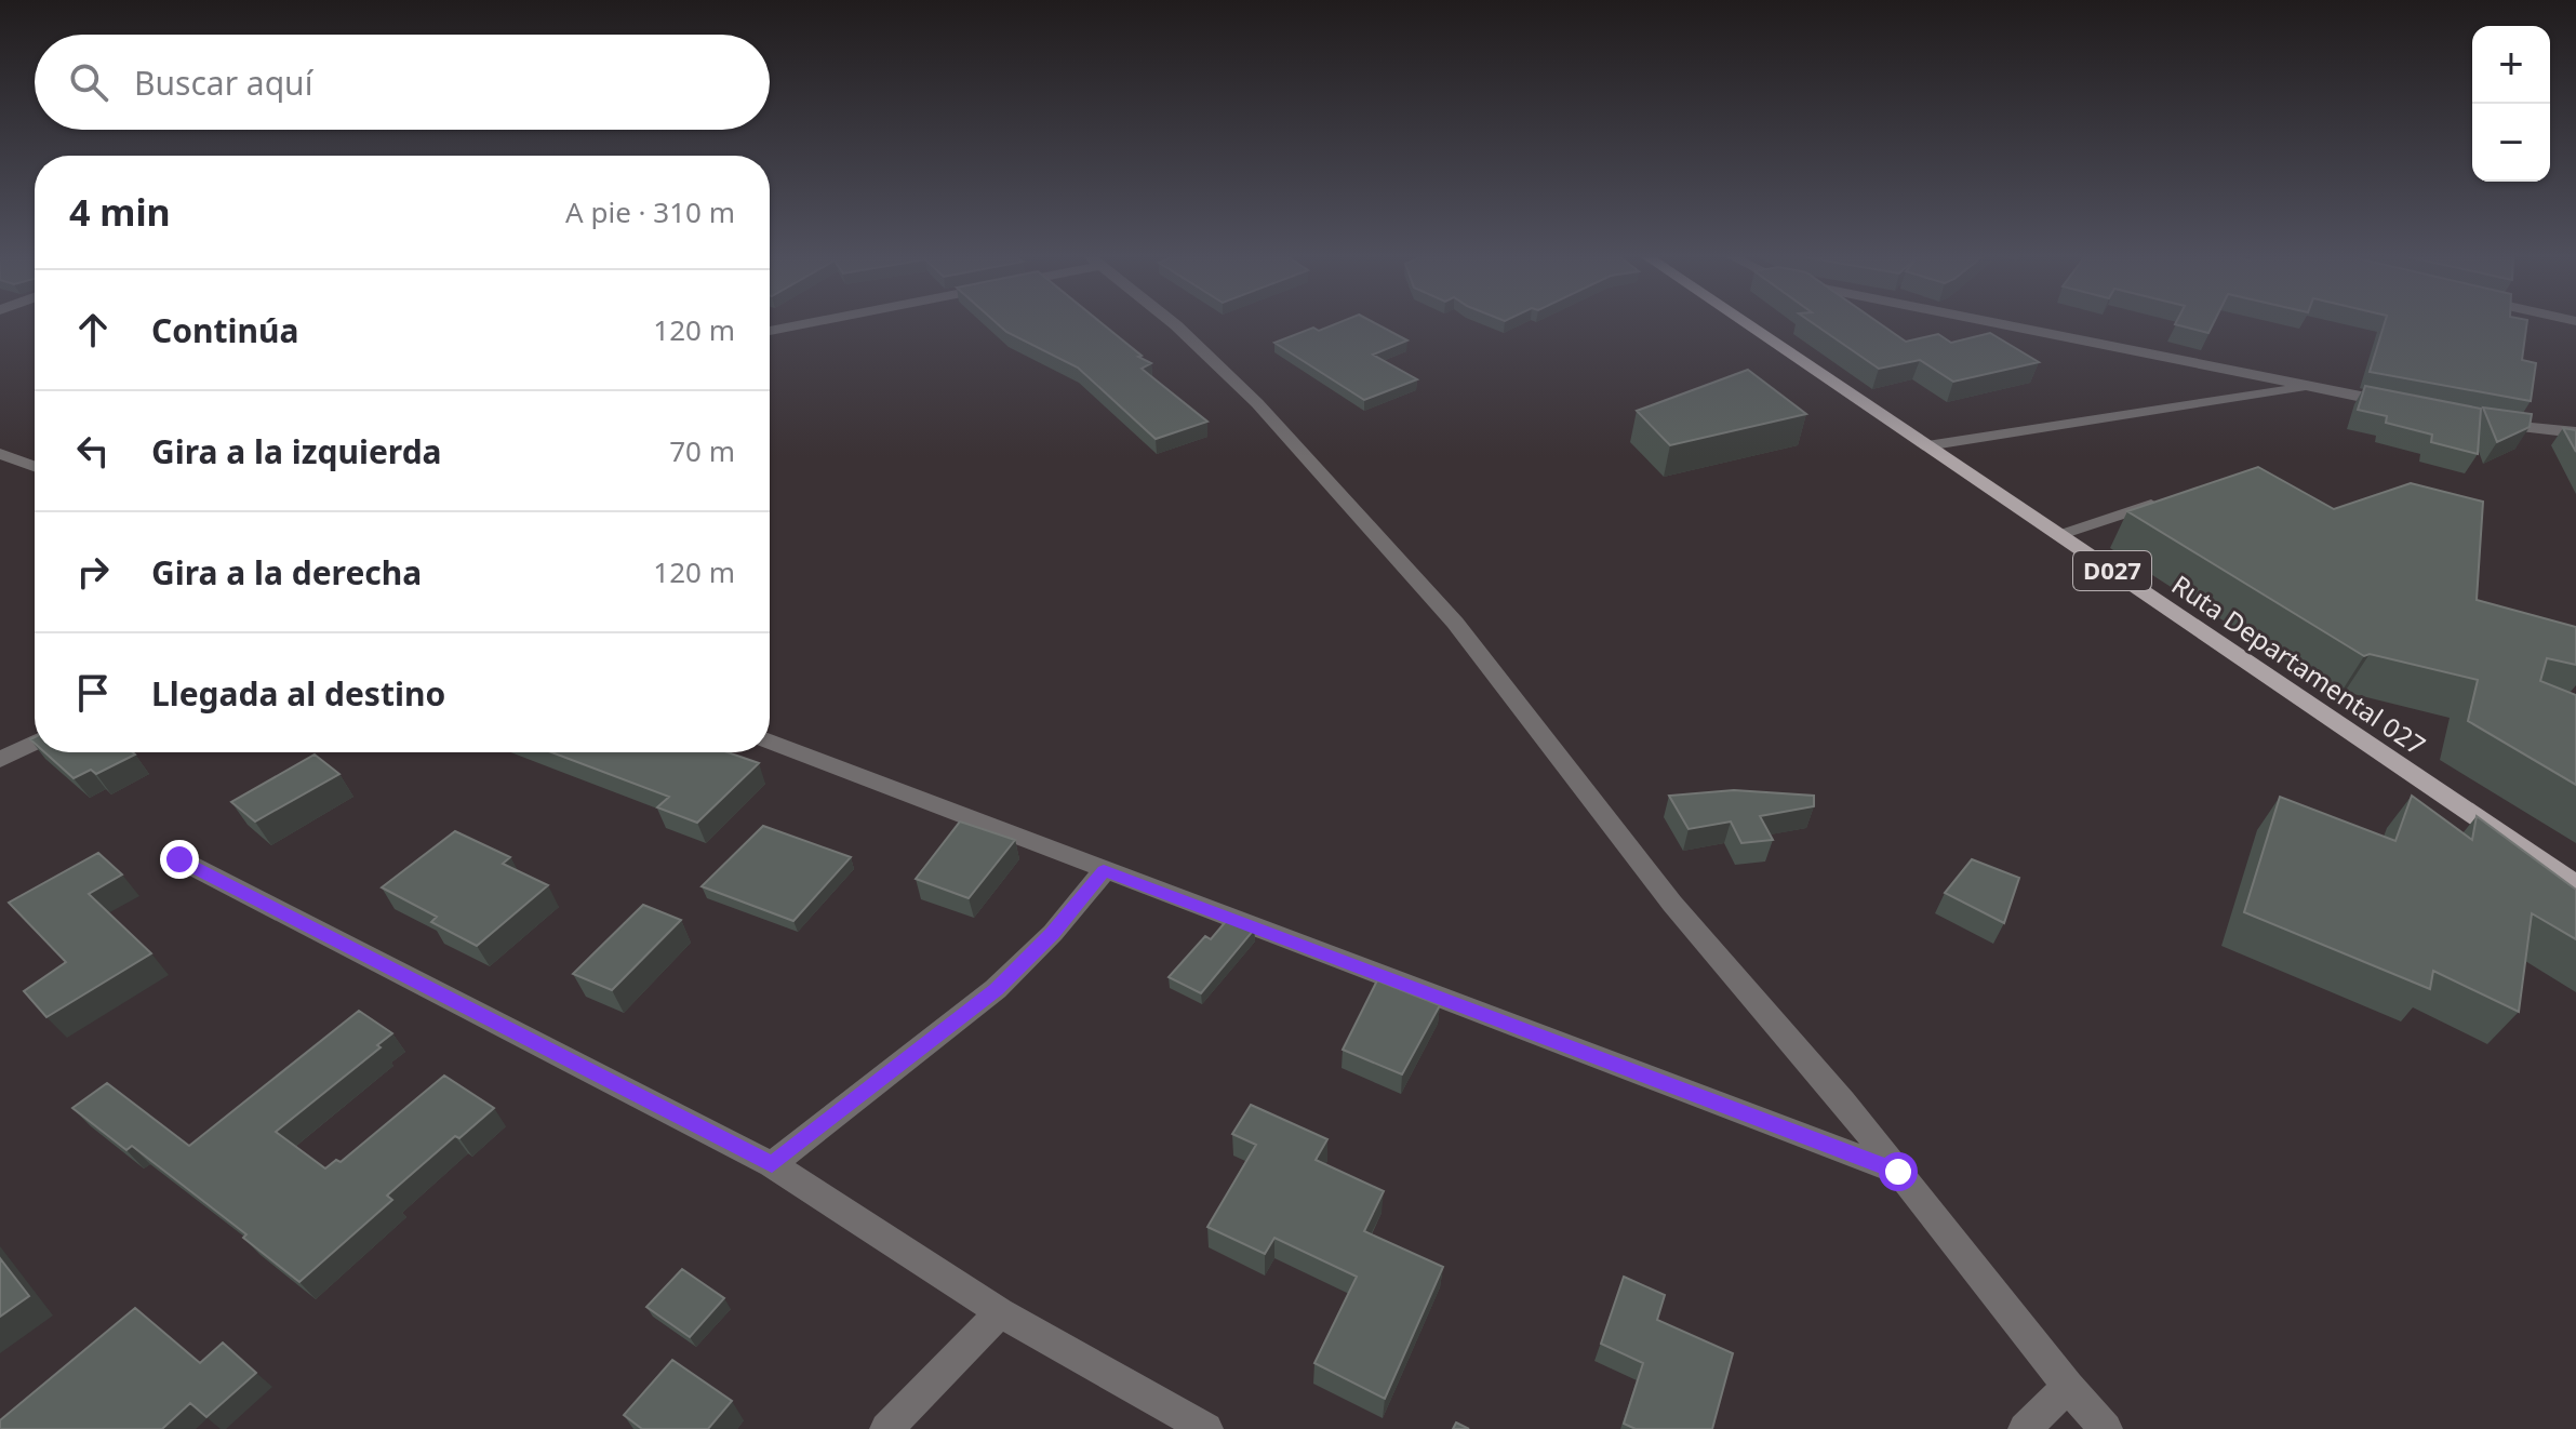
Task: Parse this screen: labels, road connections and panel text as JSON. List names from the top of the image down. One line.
{"streets":{"main road":["D027","Ruta Departamental 027"]},"page":{"map_buttons":["+","−"],"search":"Buscar aquí","heading":["4 min","A pie · 310 m"],"list":[["Continúa","120 m"],["Gira a la izquierda","70 m"],["Gira a la derecha","120 m"],"Llegada al destino"]}}
